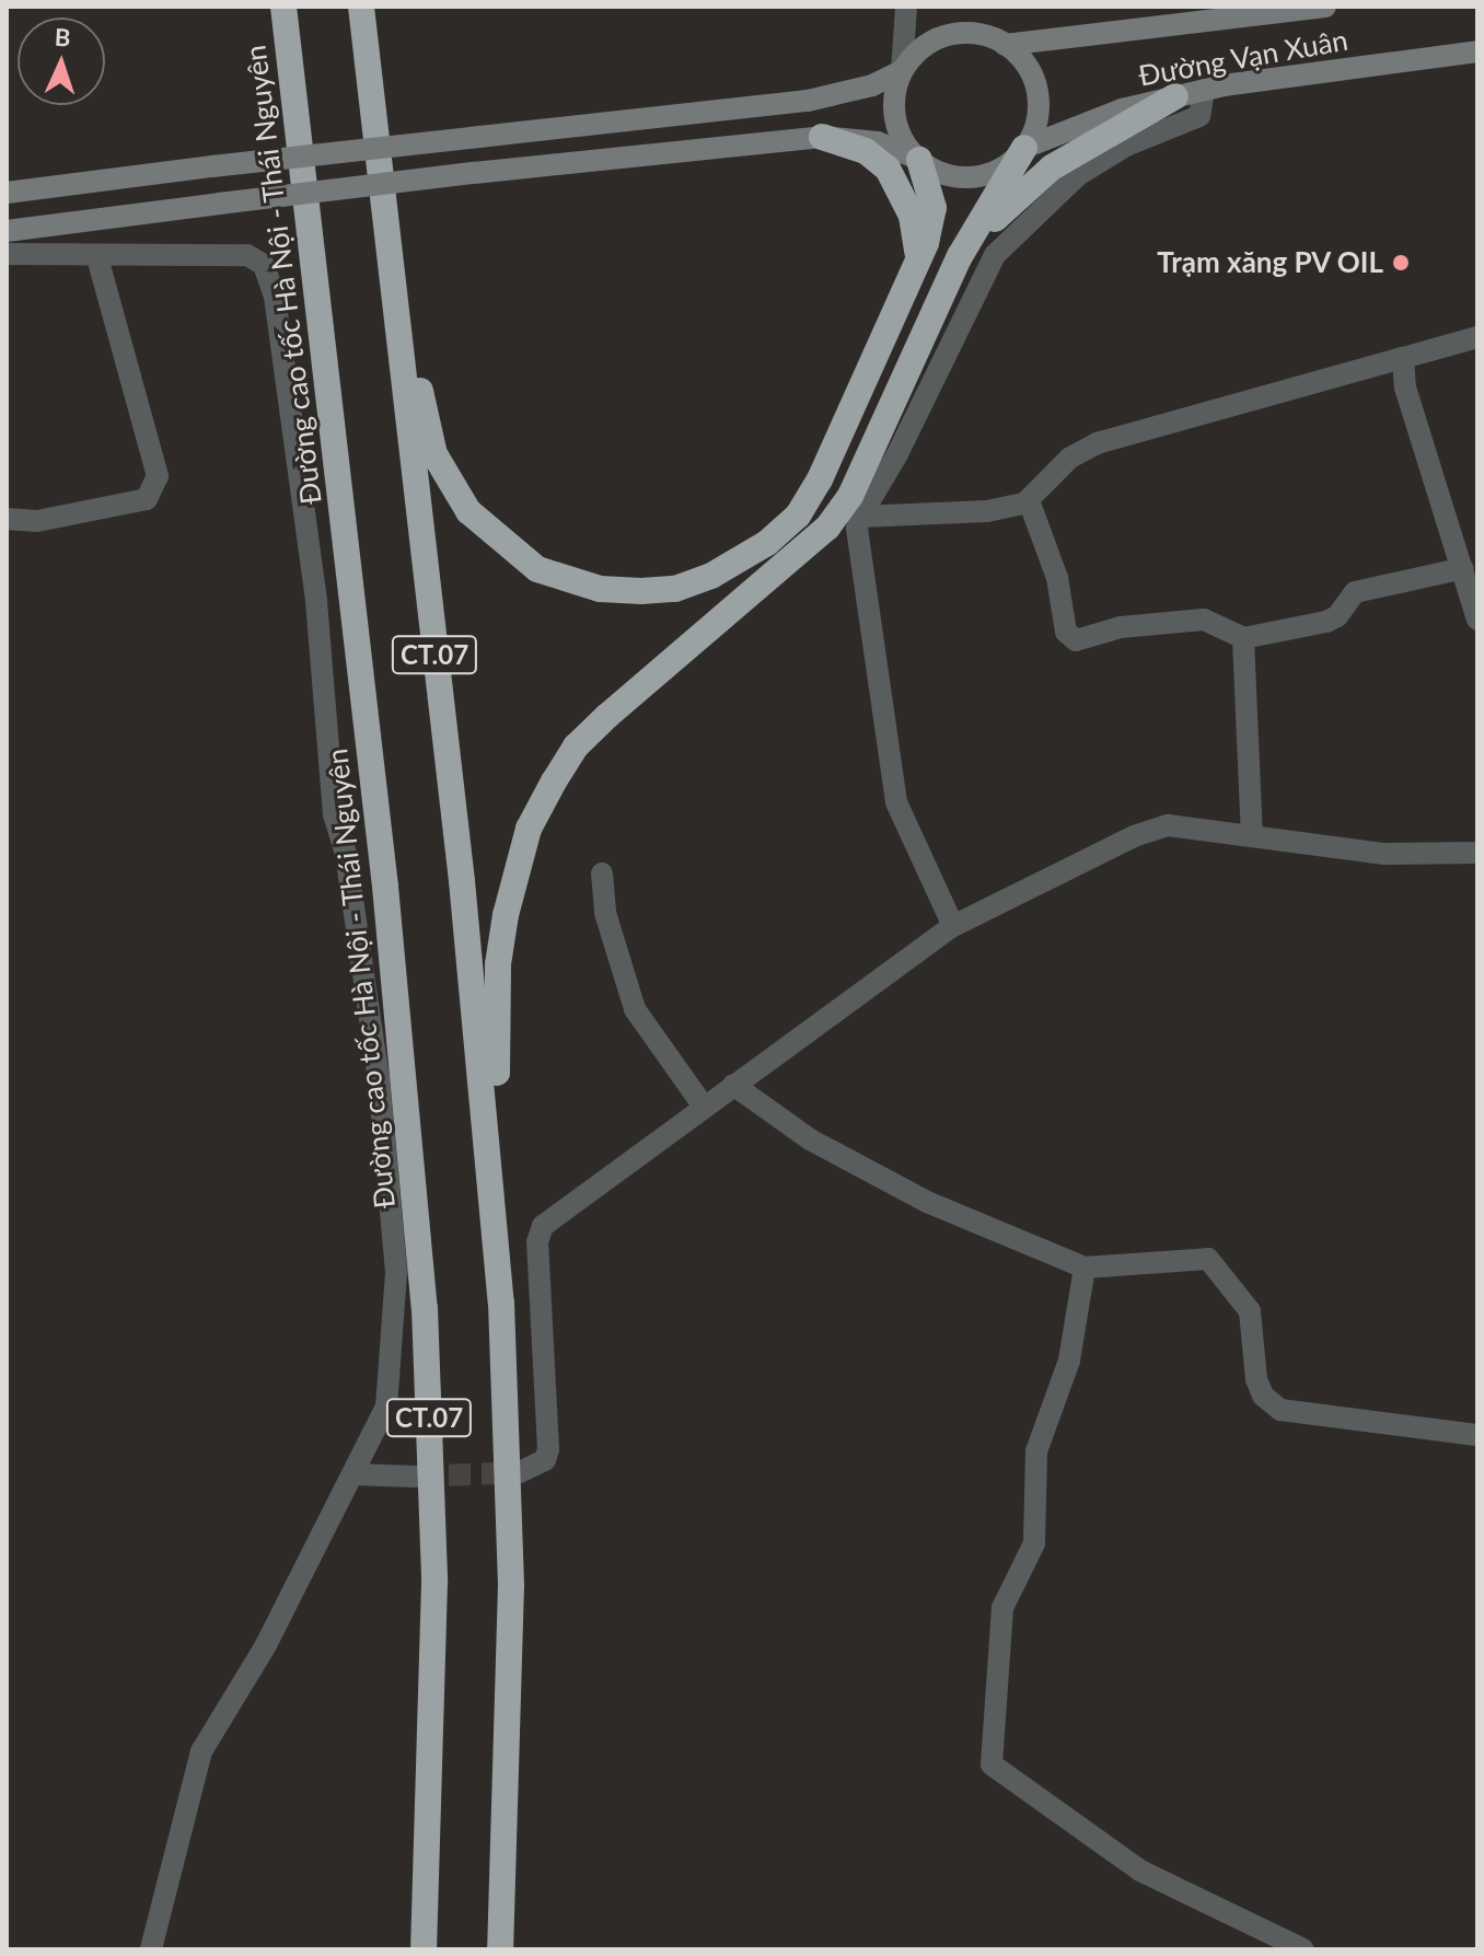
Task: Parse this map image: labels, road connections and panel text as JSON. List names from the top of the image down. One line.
{"streets":{"highway":["Đường cao tốc Hà Nội - Thái Nguyên","CT.07"],"main road":["Đường Vạn Xuân"]},"places":["Trạm xăng PV OIL"],"north":"top"}
